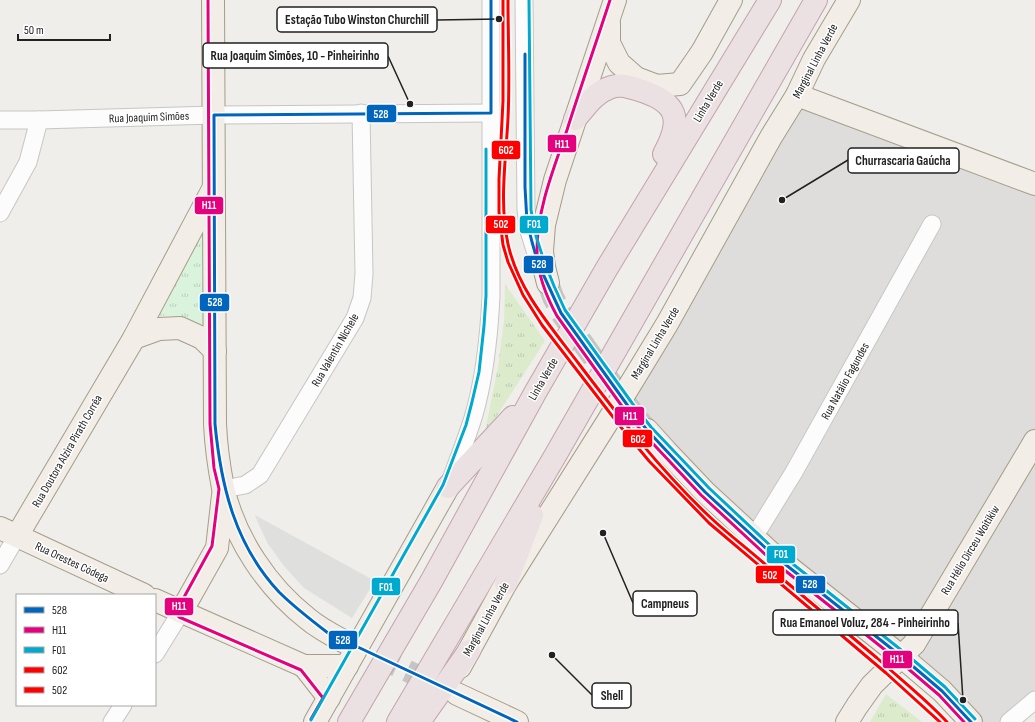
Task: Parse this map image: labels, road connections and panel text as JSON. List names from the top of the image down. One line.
{"streets":{"highway":["Linha Verde"],"main road":["Marginal Linha Verde","Rua Doutora Alzira Pirath Corrêa","Rua Hélio Dirceu Woitikiw","Rua Orestes Códega"],"street":["Rua Joaquim Simões","Rua Valentin Nichele","Rua Natálio Fagundes"]},"crossings":[["Rua Joaquim Simões","Rua Valentin Nichele"],["Rua Doutora Alzira Pirath Corrêa","Rua Orestes Códega"]],"places":["Estação Tubo Winston Churchill","Rua Joaquim Simões, 10 - Pinheirinho","Churrascaria Gaúcha","Campneus","Shell","Rua Emanoel Voluz, 284 - Pinheirinho"],"lines":["transit line 528","transit line H11","transit line F01","transit line 602","transit line 502"],"legend":["528","H11","F01","602","502"],"scale_bar":"50 m"}
